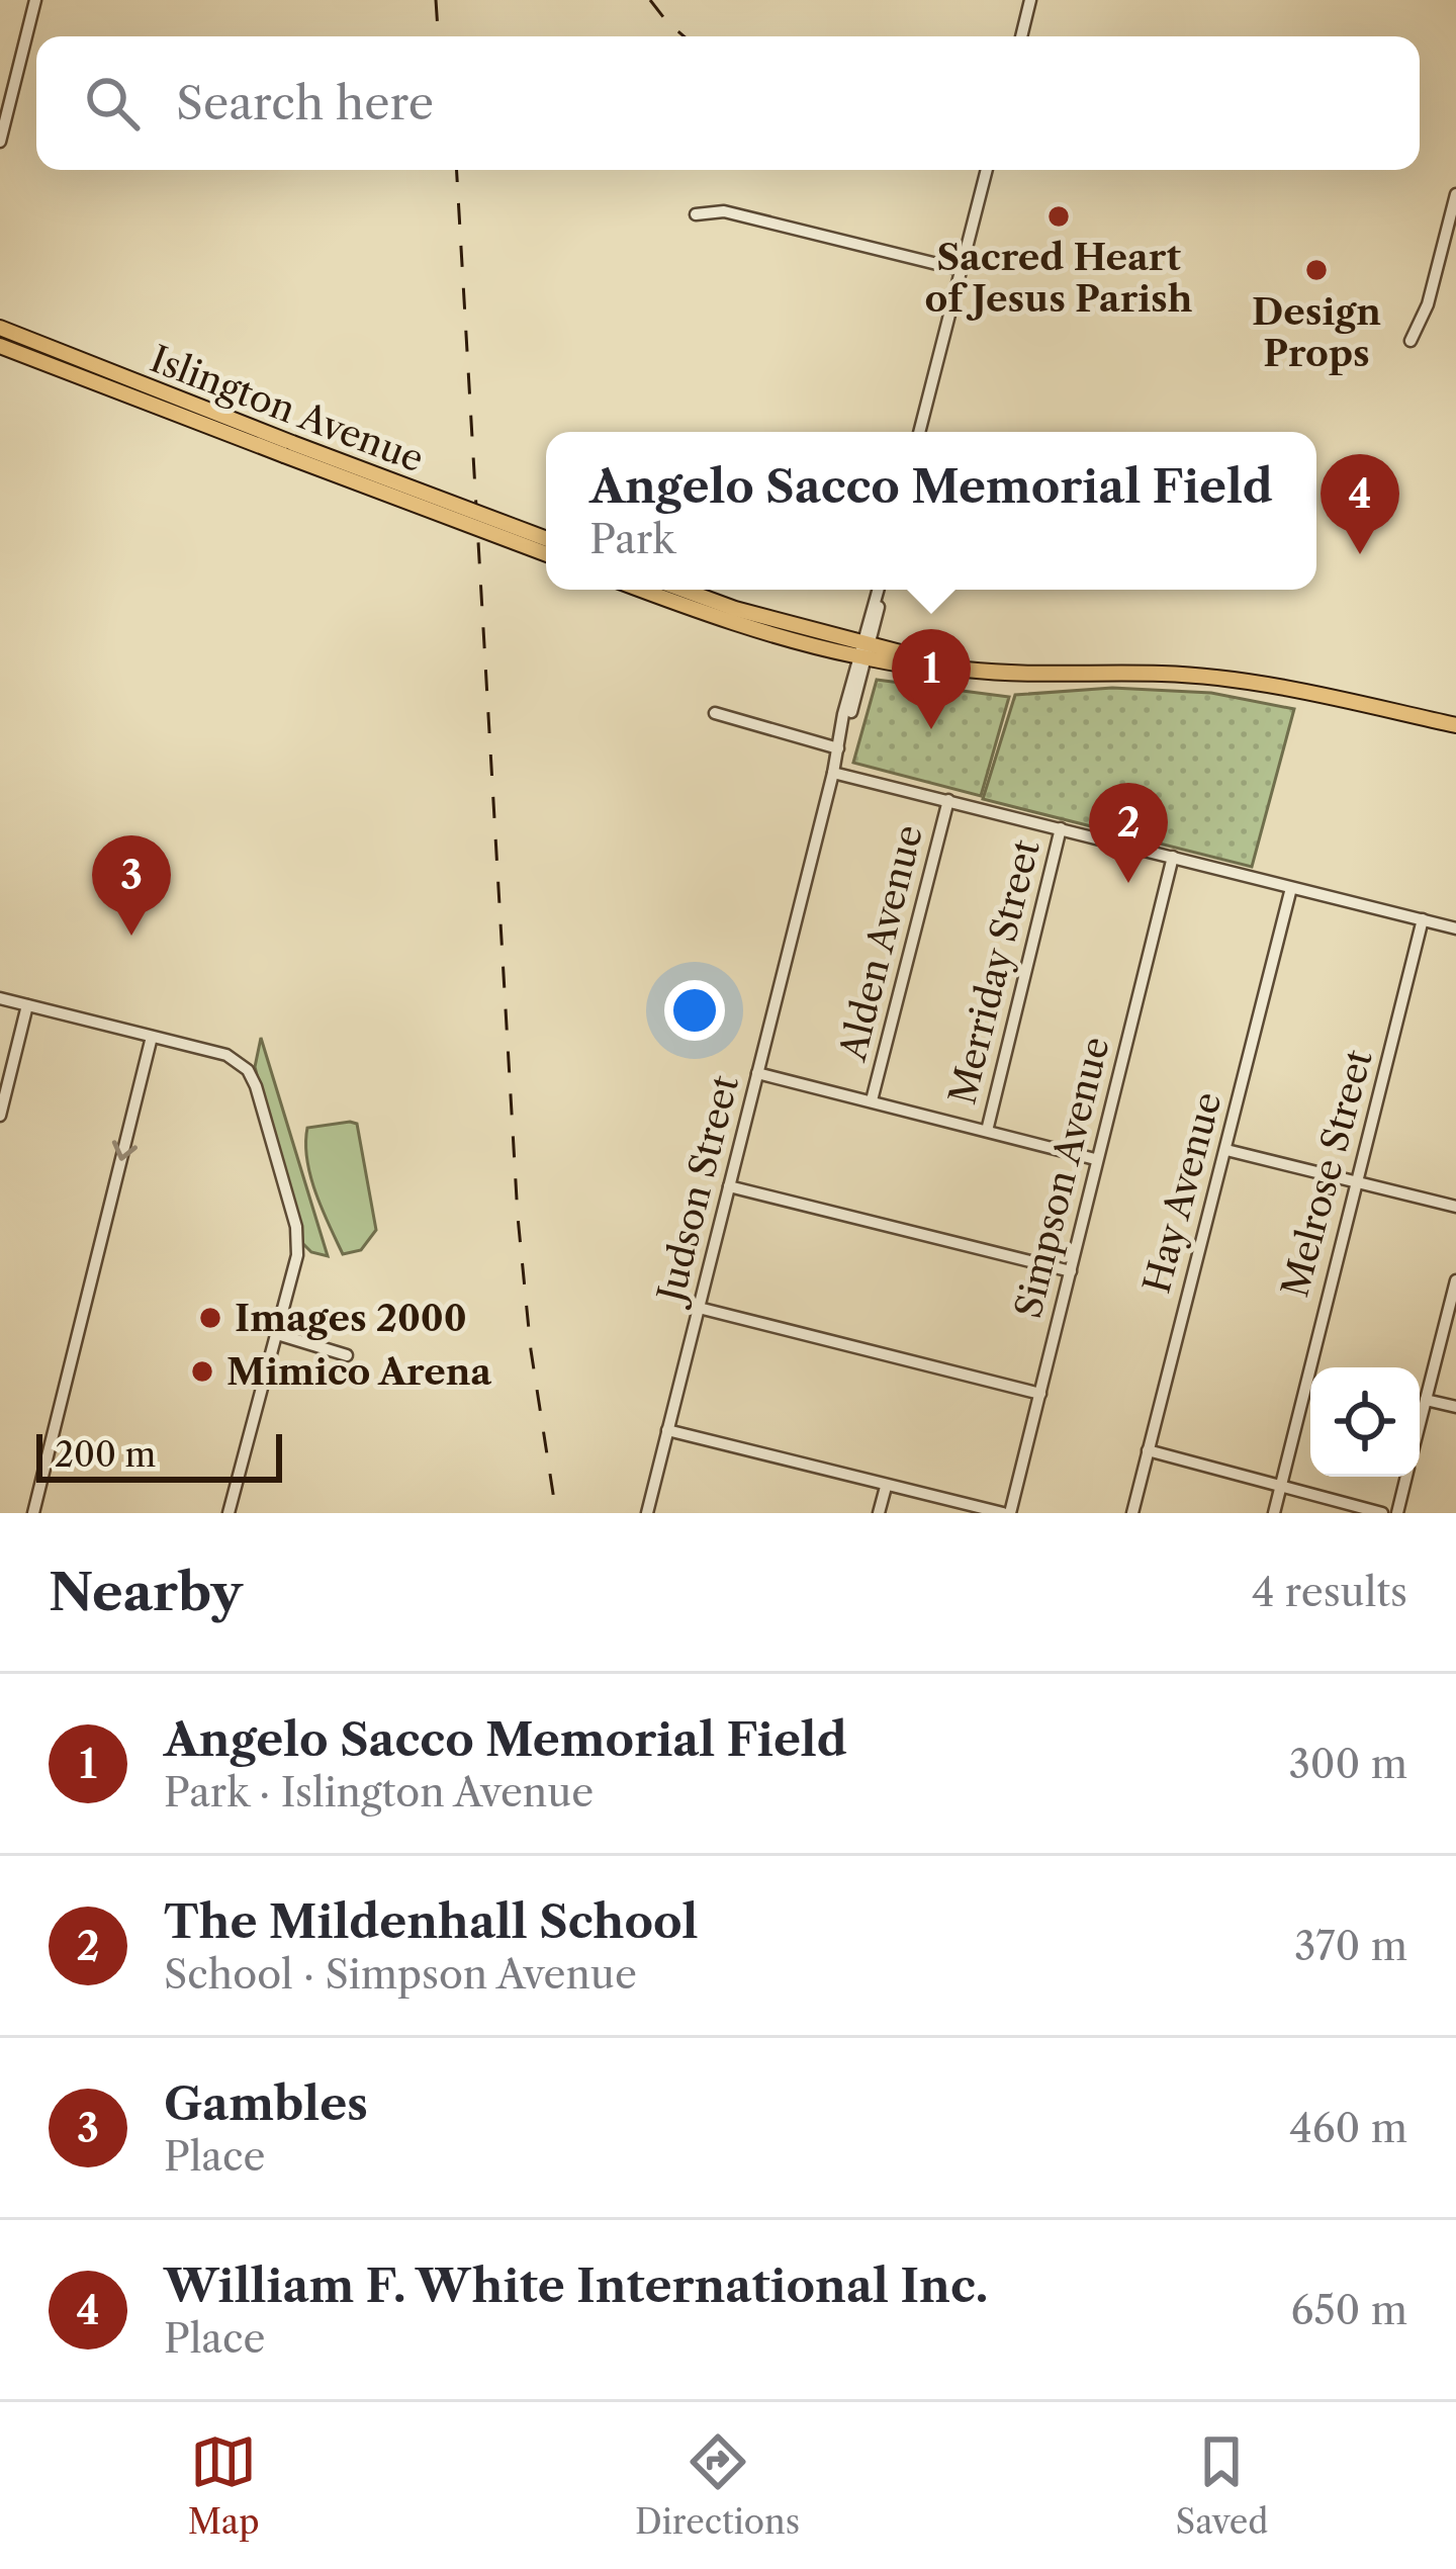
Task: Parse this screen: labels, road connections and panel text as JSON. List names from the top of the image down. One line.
{"streets":{"main road":["Islington Avenue"],"street":["Alden Avenue","Merriday Street","Melrose Street","Simpson Avenue","Judson Street","Hay Avenue"]},"places":["Sacred Heart of Jesus Parish","Design Props","Images 2000","Mimico Arena"],"scale_bar":"200 m","page":{"search":"Search here","popup":["Angelo Sacco Memorial Field","Park"],"pins":["4","1","2","3"],"scale":"200 m","heading":["Nearby","4 results"],"list":[{"mark":"1","name":"Angelo Sacco Memorial Field","note":"Park · Islington Avenue","value":"300 m"},{"mark":"2","name":"The Mildenhall School","note":"School · Simpson Avenue","value":"370 m"},{"mark":"3","name":"Gambles","note":"Place","value":"460 m"},{"mark":"4","name":"William F. White International Inc.","note":"Place","value":"650 m"}],"nav":["Map","Directions","Saved"]}}
